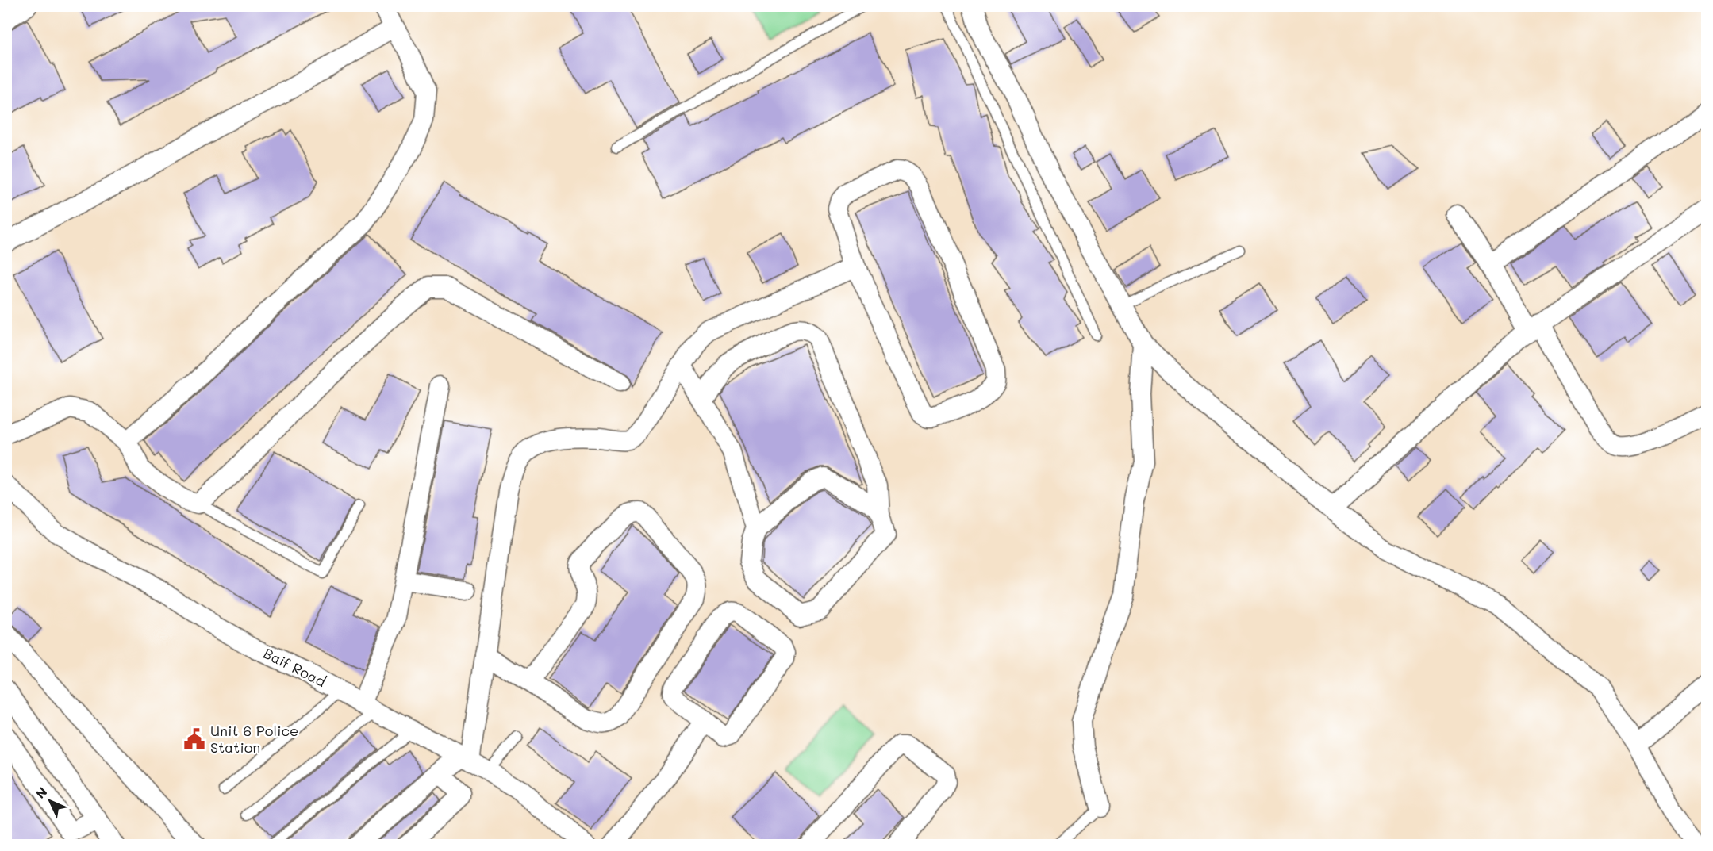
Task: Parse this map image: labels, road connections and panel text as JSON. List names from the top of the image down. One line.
{"streets":{"street":["Baif Road"]},"places":{"public building":["Unit 6 Police Station"]},"north":"top left"}
